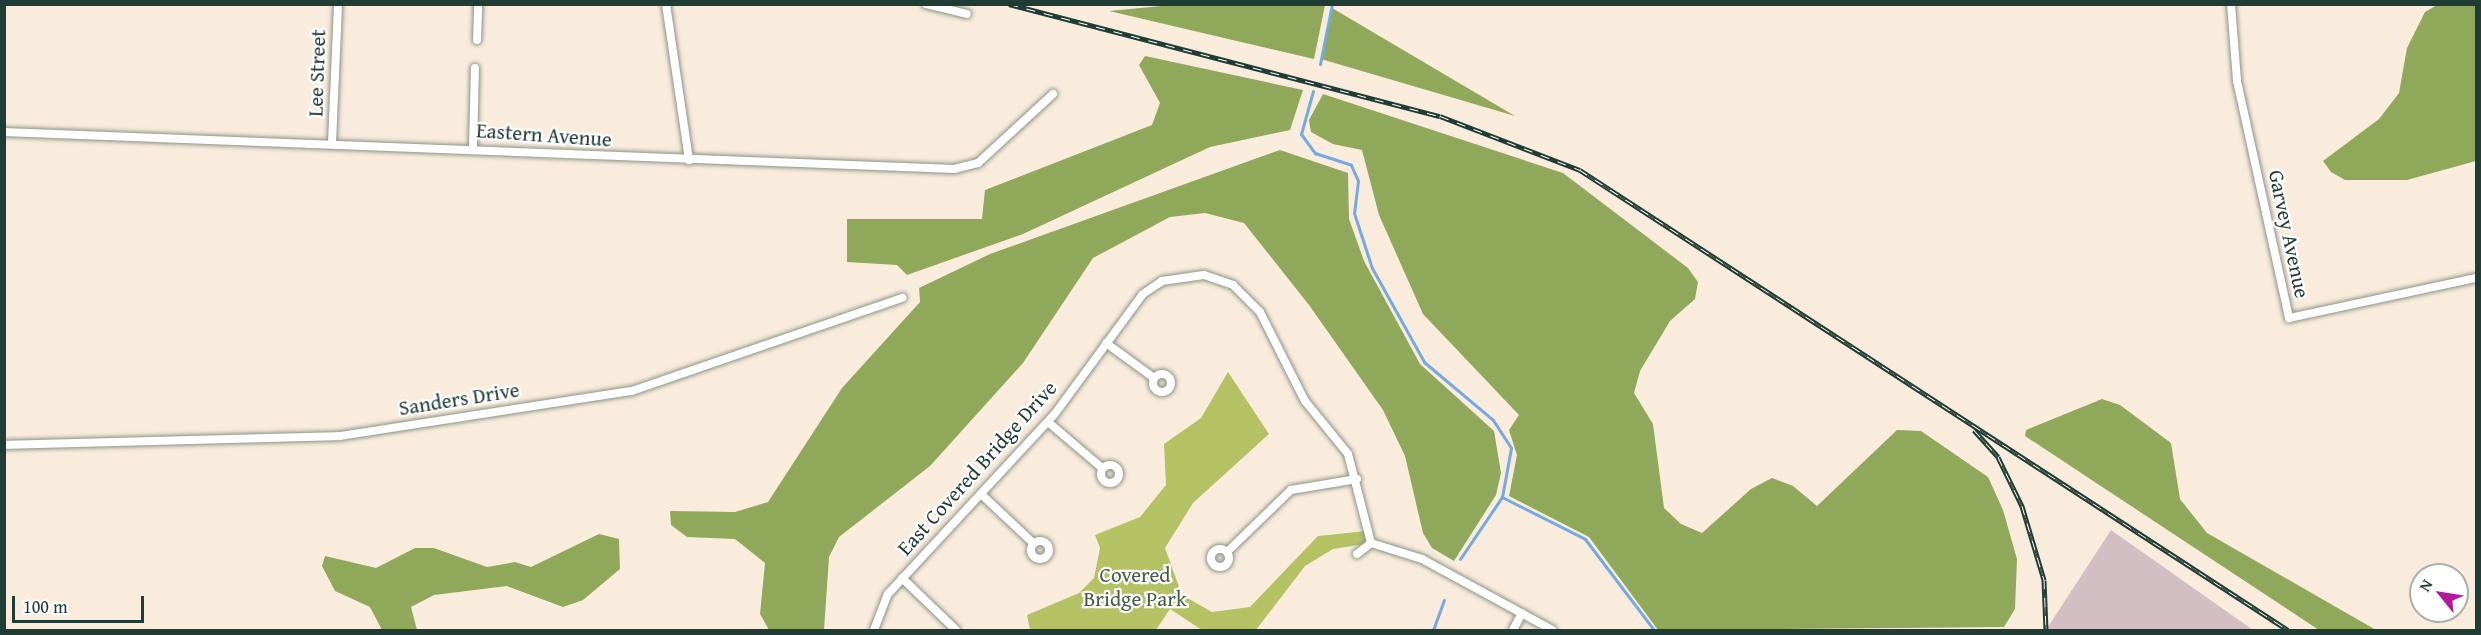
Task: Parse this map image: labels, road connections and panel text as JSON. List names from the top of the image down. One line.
{"streets":{"street":["Lee Street","Eastern Avenue","Garvey Avenue","Sanders Drive","East Covered Bridge Drive"]},"crossings":[["Lee Street","Eastern Avenue"]],"parks":["Covered Bridge Park"],"scale_bar":"100 m","north":"top left"}
